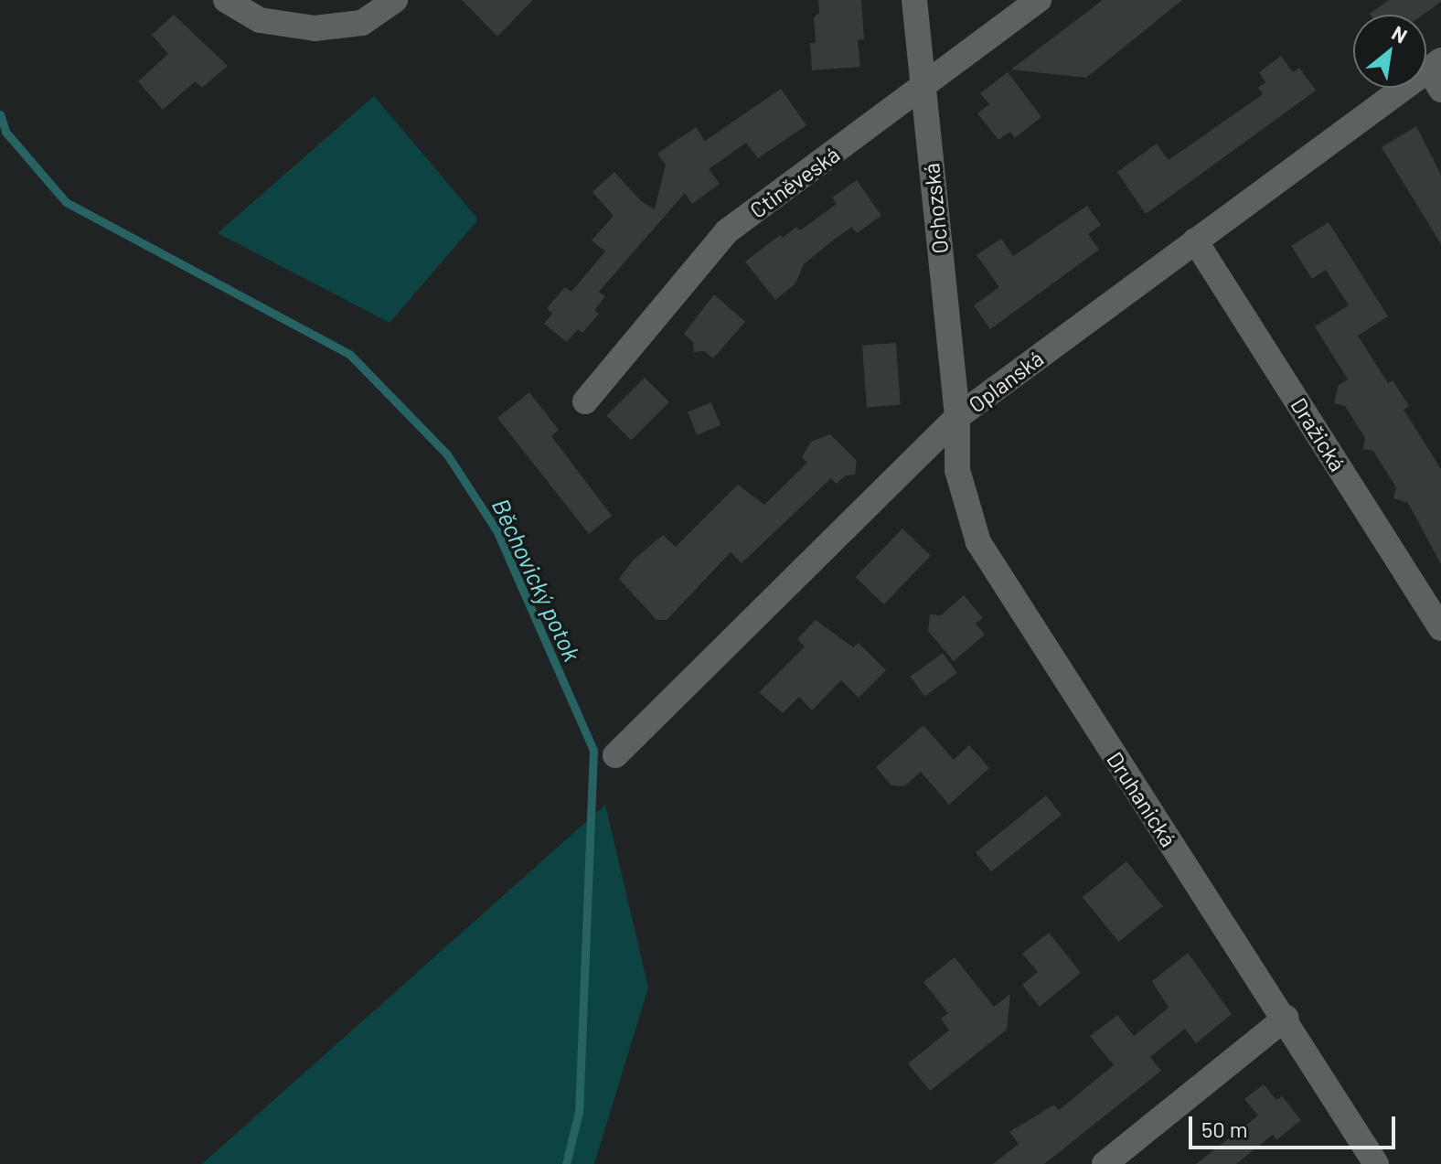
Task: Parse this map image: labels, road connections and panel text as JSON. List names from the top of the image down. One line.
{"streets":{"street":["Ctiněveská","Ochozská","Oplanská","Dražická","Druhanická"]},"crossings":[["Ctiněveská","Ochozská"],["Ochozská","Oplanská"],["Ochozská","Druhanická"],["Oplanská","Dražická"],["Oplanská","Druhanická"]],"water":["Běchovický potok"],"scale_bar":"50 m","north":"top right"}
